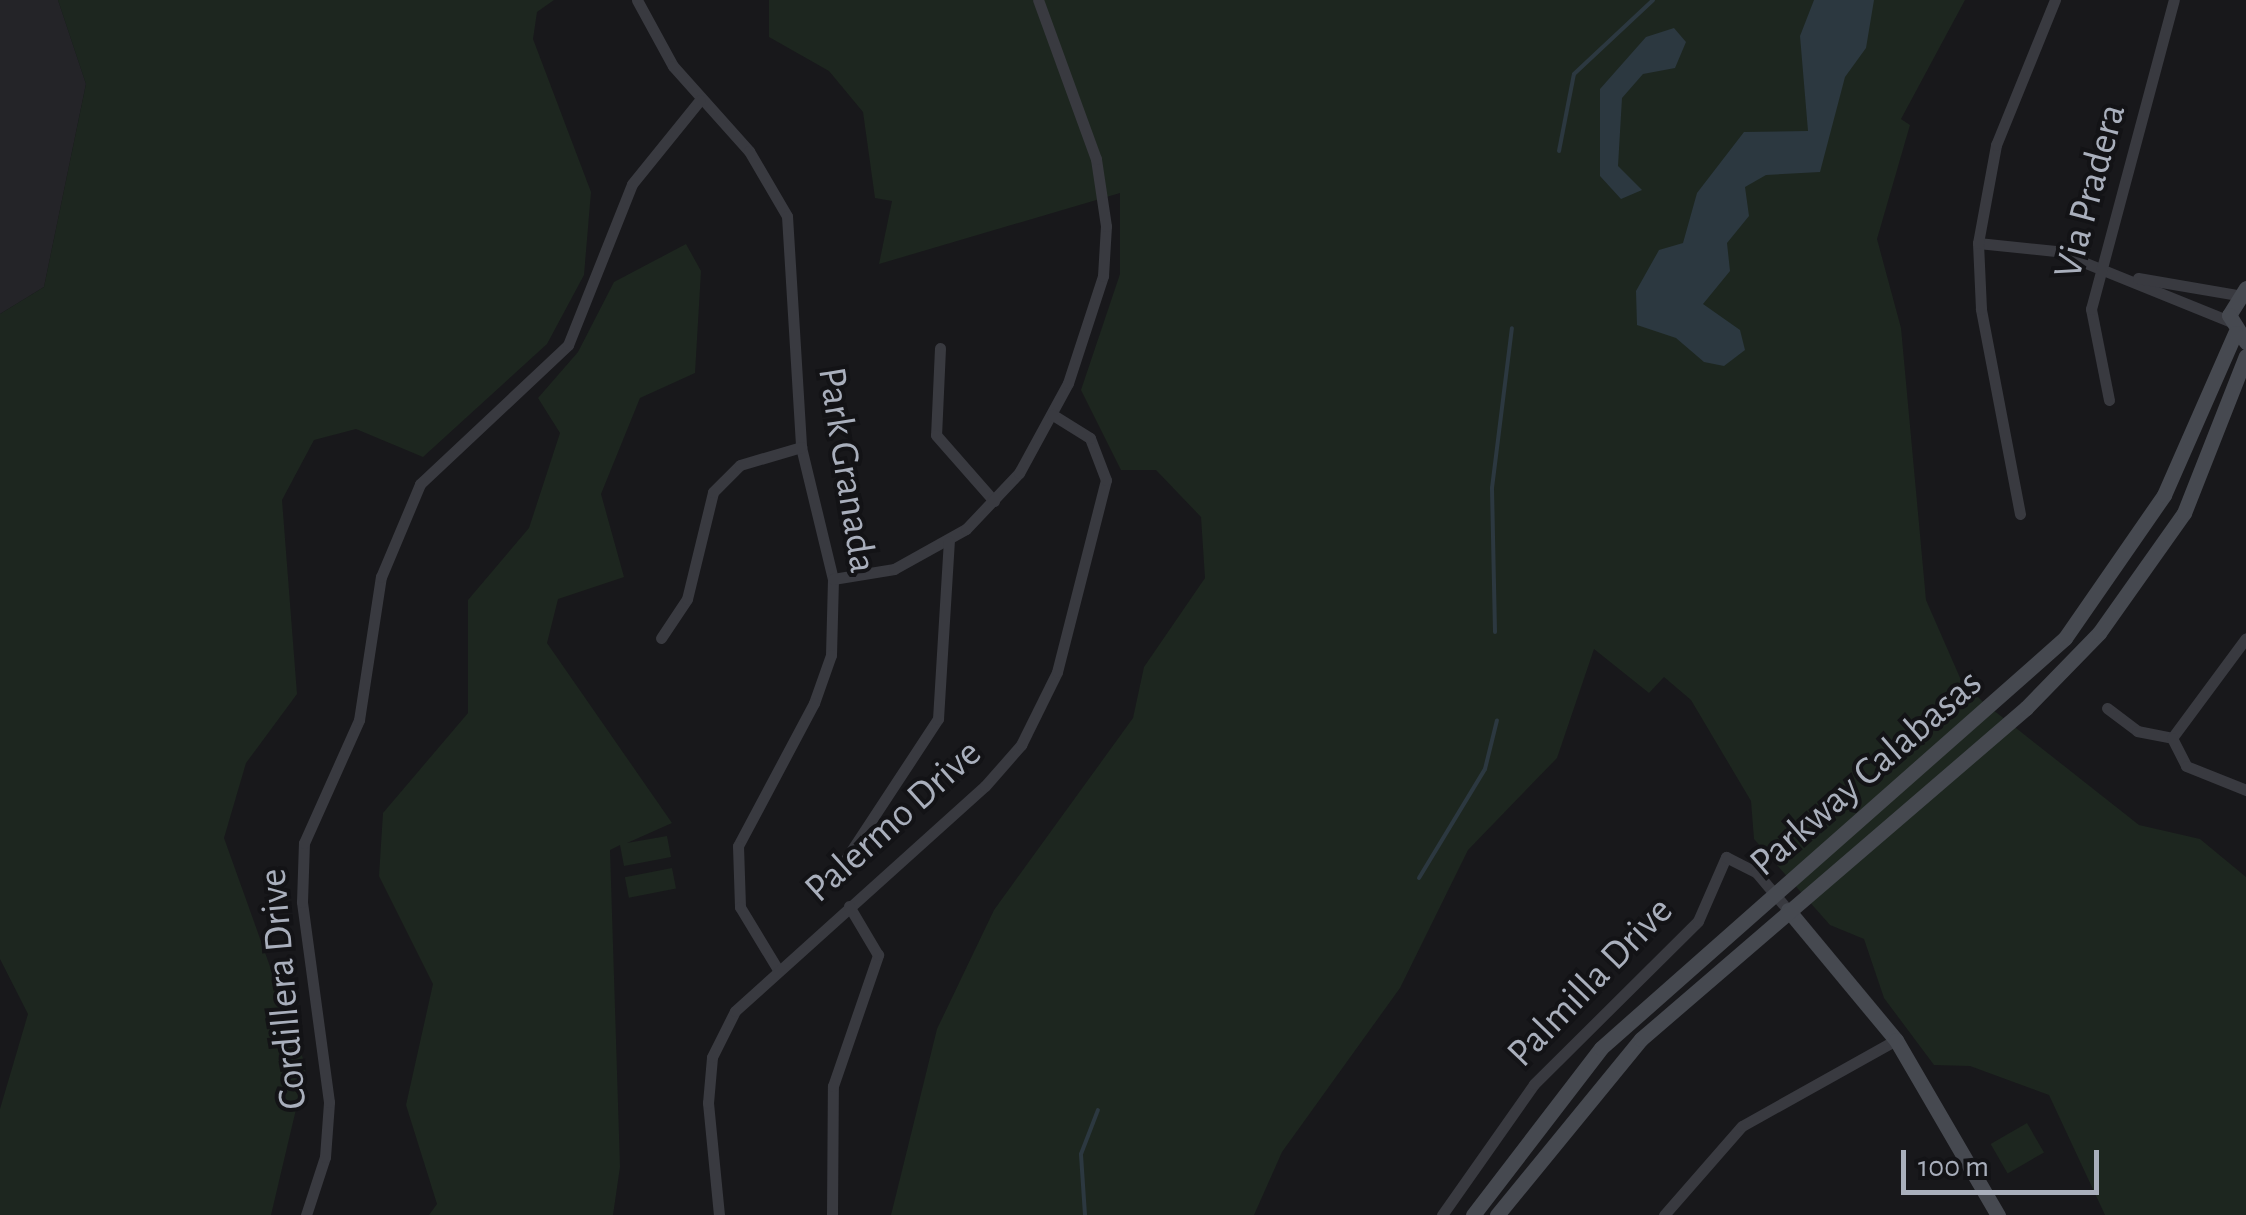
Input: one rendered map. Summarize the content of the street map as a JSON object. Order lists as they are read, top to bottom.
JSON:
{
  "streets": {
    "street": [
      "Via Pradera",
      "Park Granada",
      "Parkway Calabasas",
      "Palermo Drive",
      "Palmilla Drive",
      "Cordillera Drive"
    ]
  },
  "crossings": [
    ["Park Granada", "Palermo Drive"],
    ["Park Granada", "Cordillera Drive"],
    ["Parkway Calabasas", "Palmilla Drive"]
  ],
  "scale_bar": "100 m"
}
